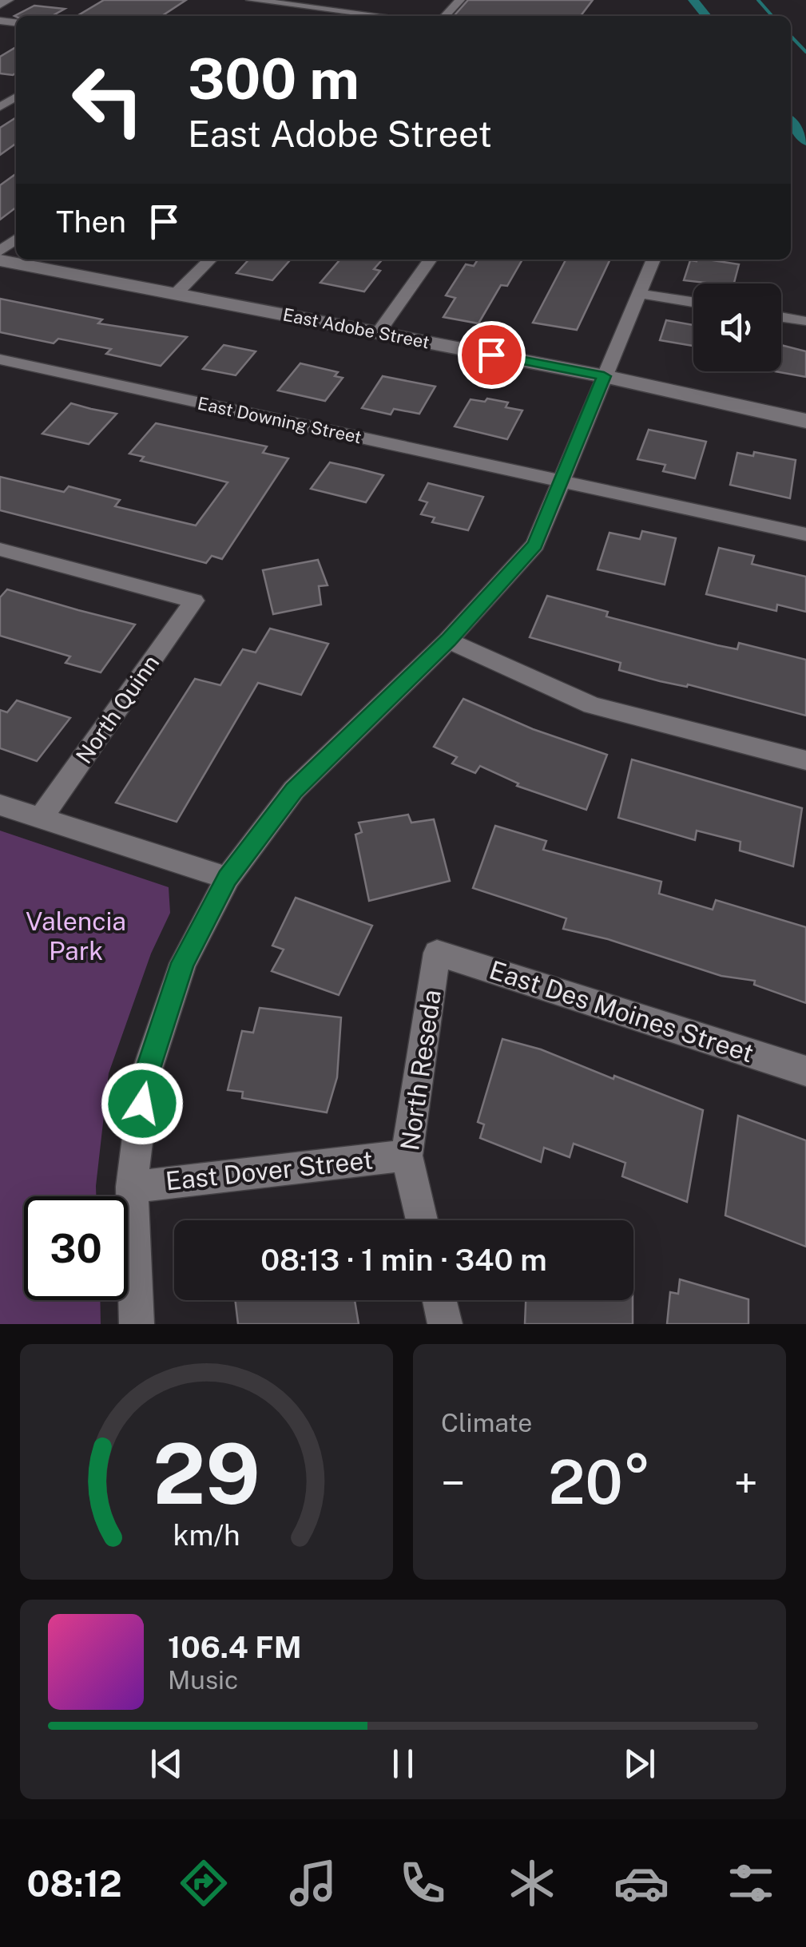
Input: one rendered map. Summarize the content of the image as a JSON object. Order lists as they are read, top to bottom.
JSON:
{
  "streets": {
    "street": [
      "East Adobe Street",
      "East Downing Street",
      "North Quinn",
      "East Des Moines Street",
      "North Reseda",
      "East Dover Street"
    ]
  },
  "crossings": [
    ["East Des Moines Street", "North Reseda"],
    ["North Reseda", "East Dover Street"]
  ],
  "parks": ["Valencia Park"],
  "page": {
    "turn": ["300 m", "East Adobe Street"],
    "then": "Then",
    "limit": "30",
    "trip": "08:13 · 1 min · 340 m",
    "tile": "Climate",
    "heat": ["−", "20°", "+"],
    "song": ["106.4 FM", "Music"],
    "tabs": "08:12",
    "gauge": ["29", "km/h"]
  }
}
